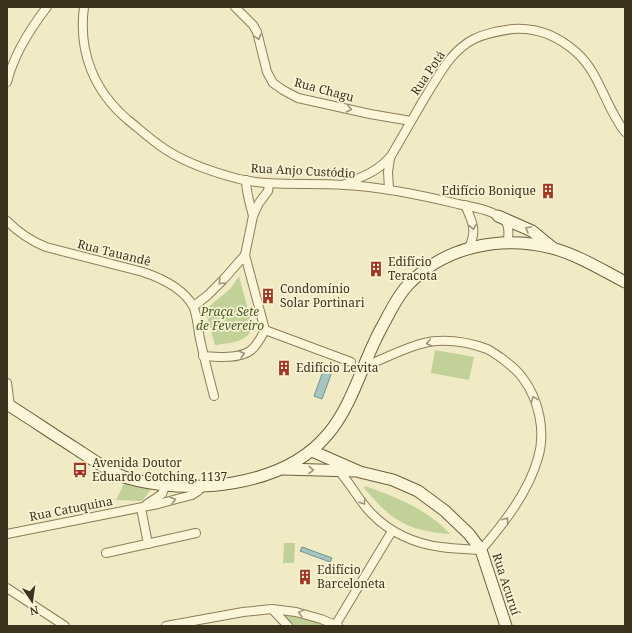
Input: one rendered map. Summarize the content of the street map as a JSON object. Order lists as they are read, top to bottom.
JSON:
{
  "streets": {
    "main road": ["Rua Acuruí"],
    "street": [
      "Rua Potá",
      "Rua Chagu",
      "Rua Anjo Custódio",
      "Rua Tauandê",
      "Rua Catuquina"
    ]
  },
  "crossings": [
    ["Rua Potá", "Rua Chagu"],
    ["Rua Potá", "Rua Anjo Custódio"]
  ],
  "one_way": ["Rua Chagu"],
  "parks": ["Praça Sete de Fevereiro"],
  "places": {
    "building": [
      "Edifício Bonique",
      "Edifício Teracota",
      "Condomínio Solar Portinari",
      "Edifício Levita",
      "Edifício Barceloneta"
    ],
    "bus stop": ["Avenida Doutor Eduardo Cotching, 1137"]
  },
  "north": "bottom"
}
